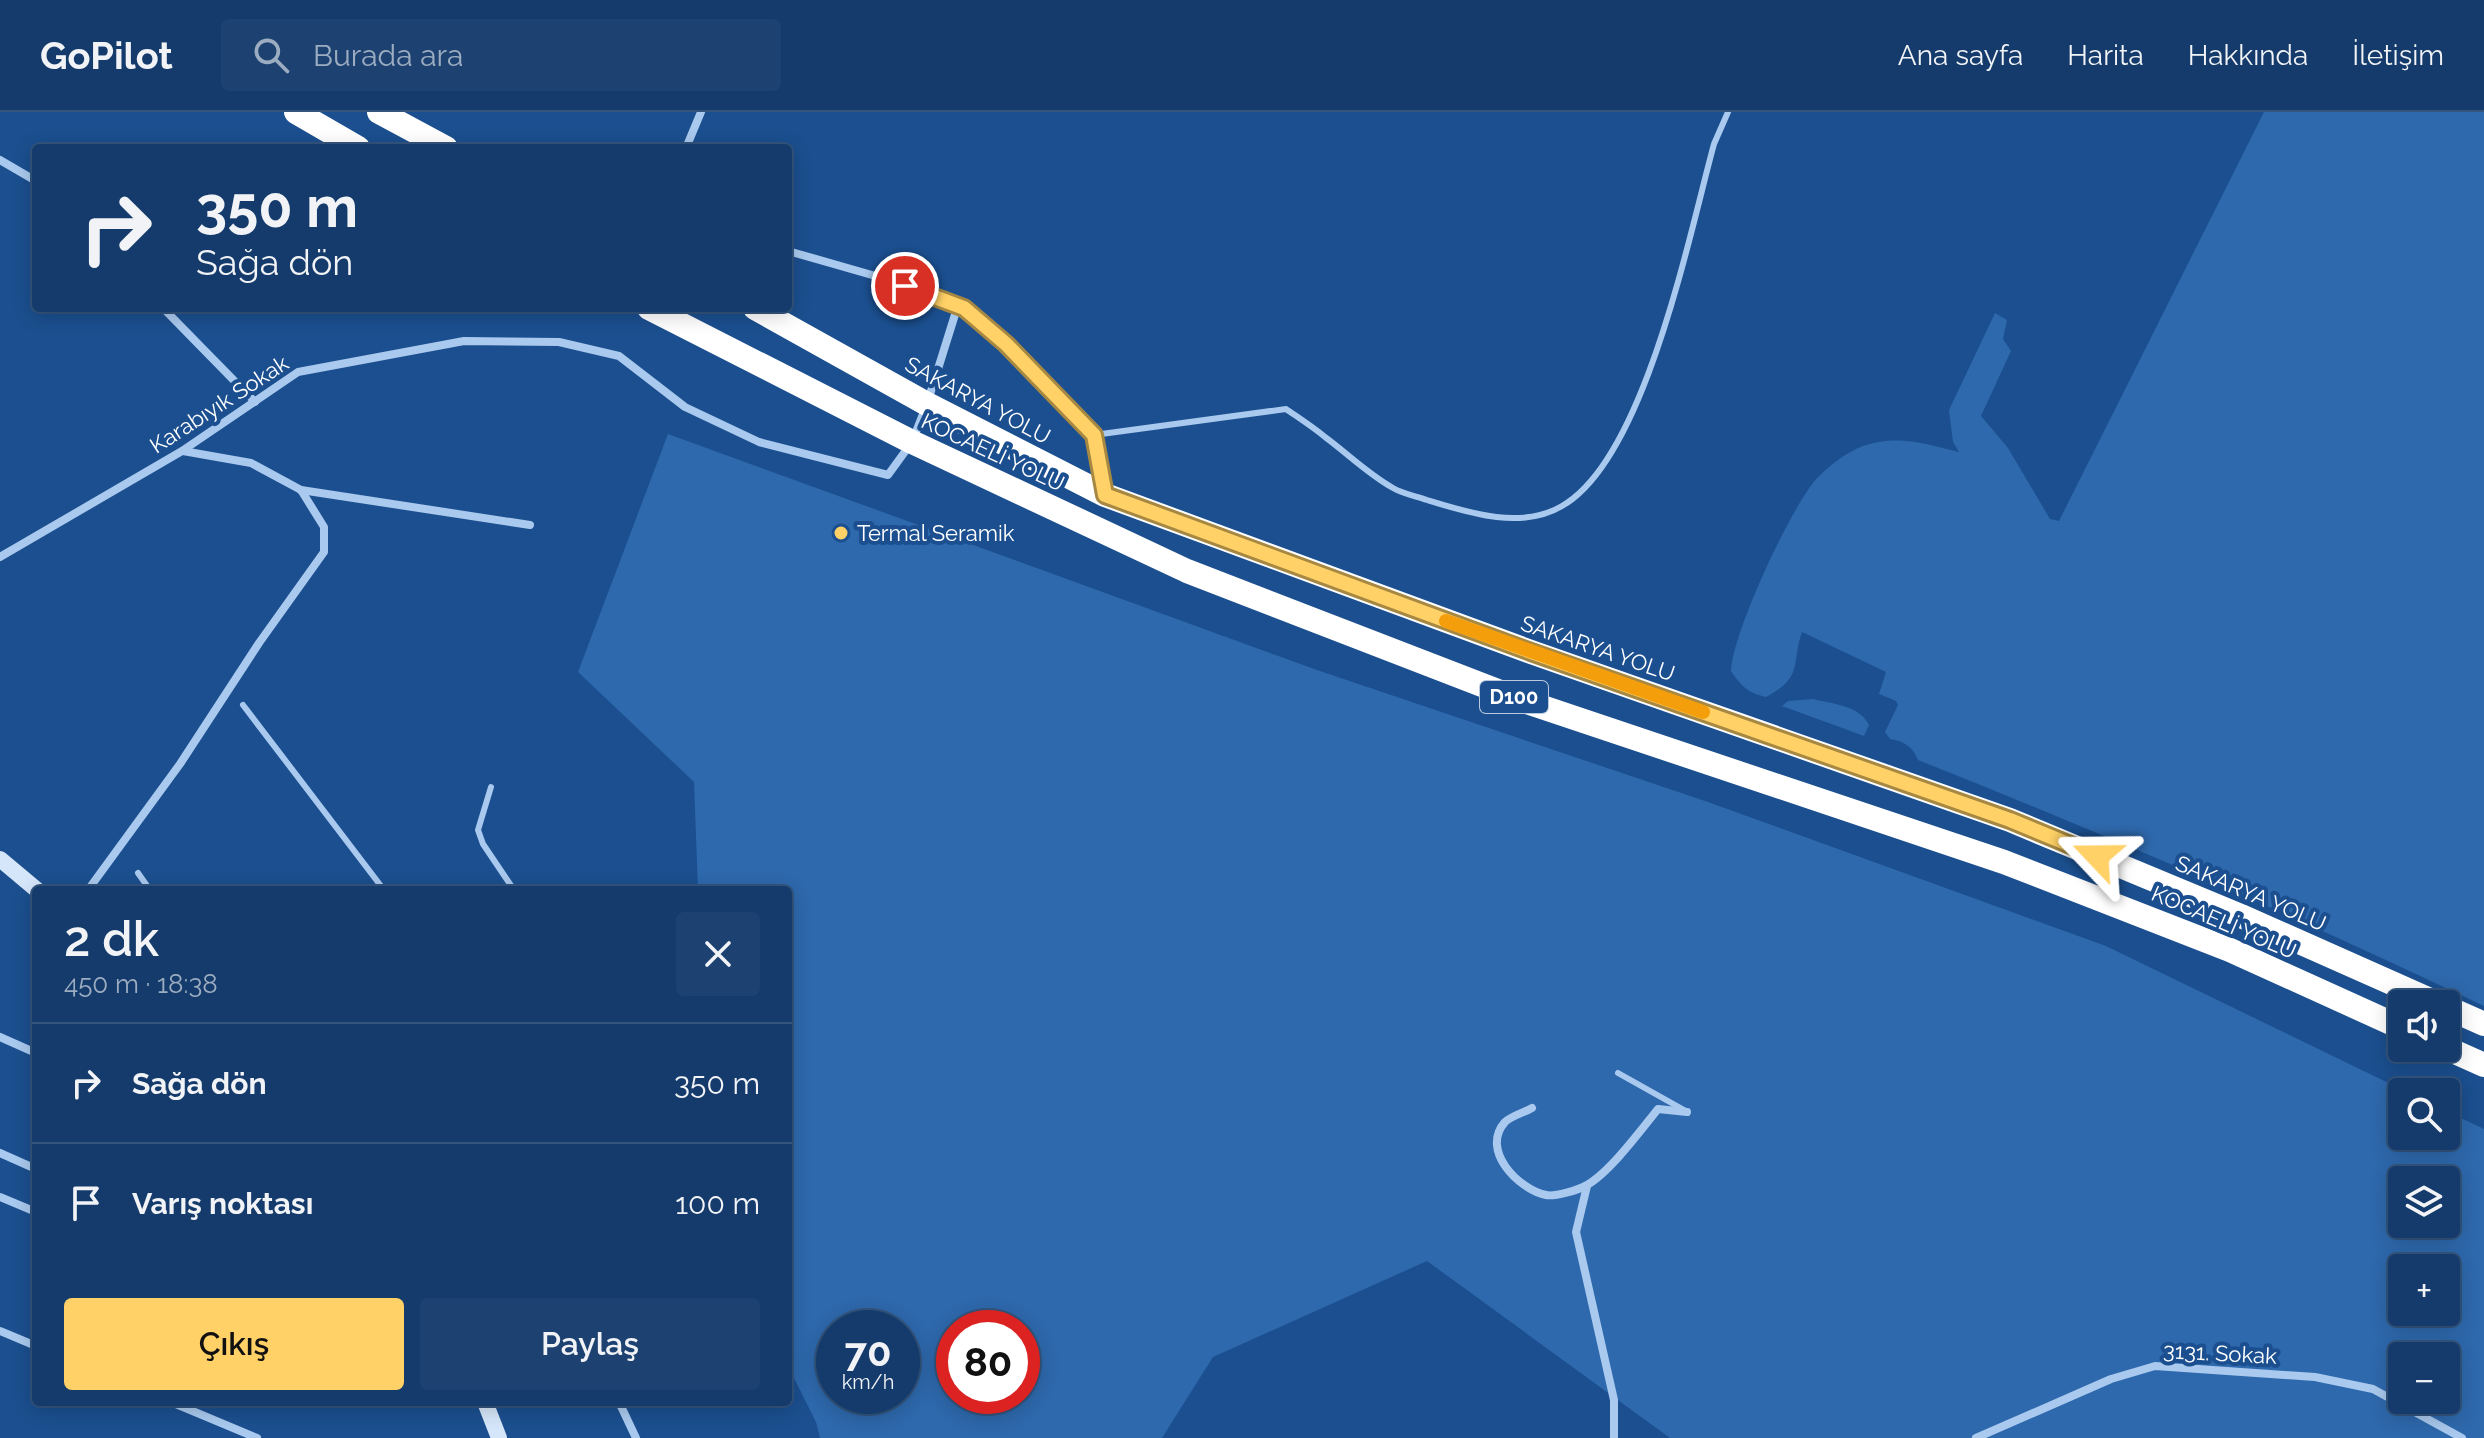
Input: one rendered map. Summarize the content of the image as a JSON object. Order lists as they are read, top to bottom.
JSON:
{
  "streets": {
    "highway": ["SAKARYA YOLU", "KOCAELİ YOLU", "D100"],
    "street": ["Karabıyık Sokak", "3131. Sokak"]
  },
  "crossings": [
    ["Karabıyık Sokak", "KOCAELİ YOLU"]
  ],
  "places": ["Termal Seramik"],
  "page": {
    "header": "GoPilot",
    "search": "Burada ara",
    "nav": [
      "Ana sayfa",
      "Harita",
      "Hakkında",
      "İletişim"
    ],
    "turn": ["350 m", "Sağa dön"],
    "heading": ["2 dk", "450 m · 18:38"],
    "map_buttons": ["+", "−"],
    "list": [
      {
        "name": "Sağa dön",
        "value": "350 m"
      },
      {
        "name": "Varış noktası",
        "value": "100 m"
      }
    ],
    "buttons": ["Çıkış", "Paylaş"],
    "speed": "70 km/h",
    "limit": "80"
  }
}
